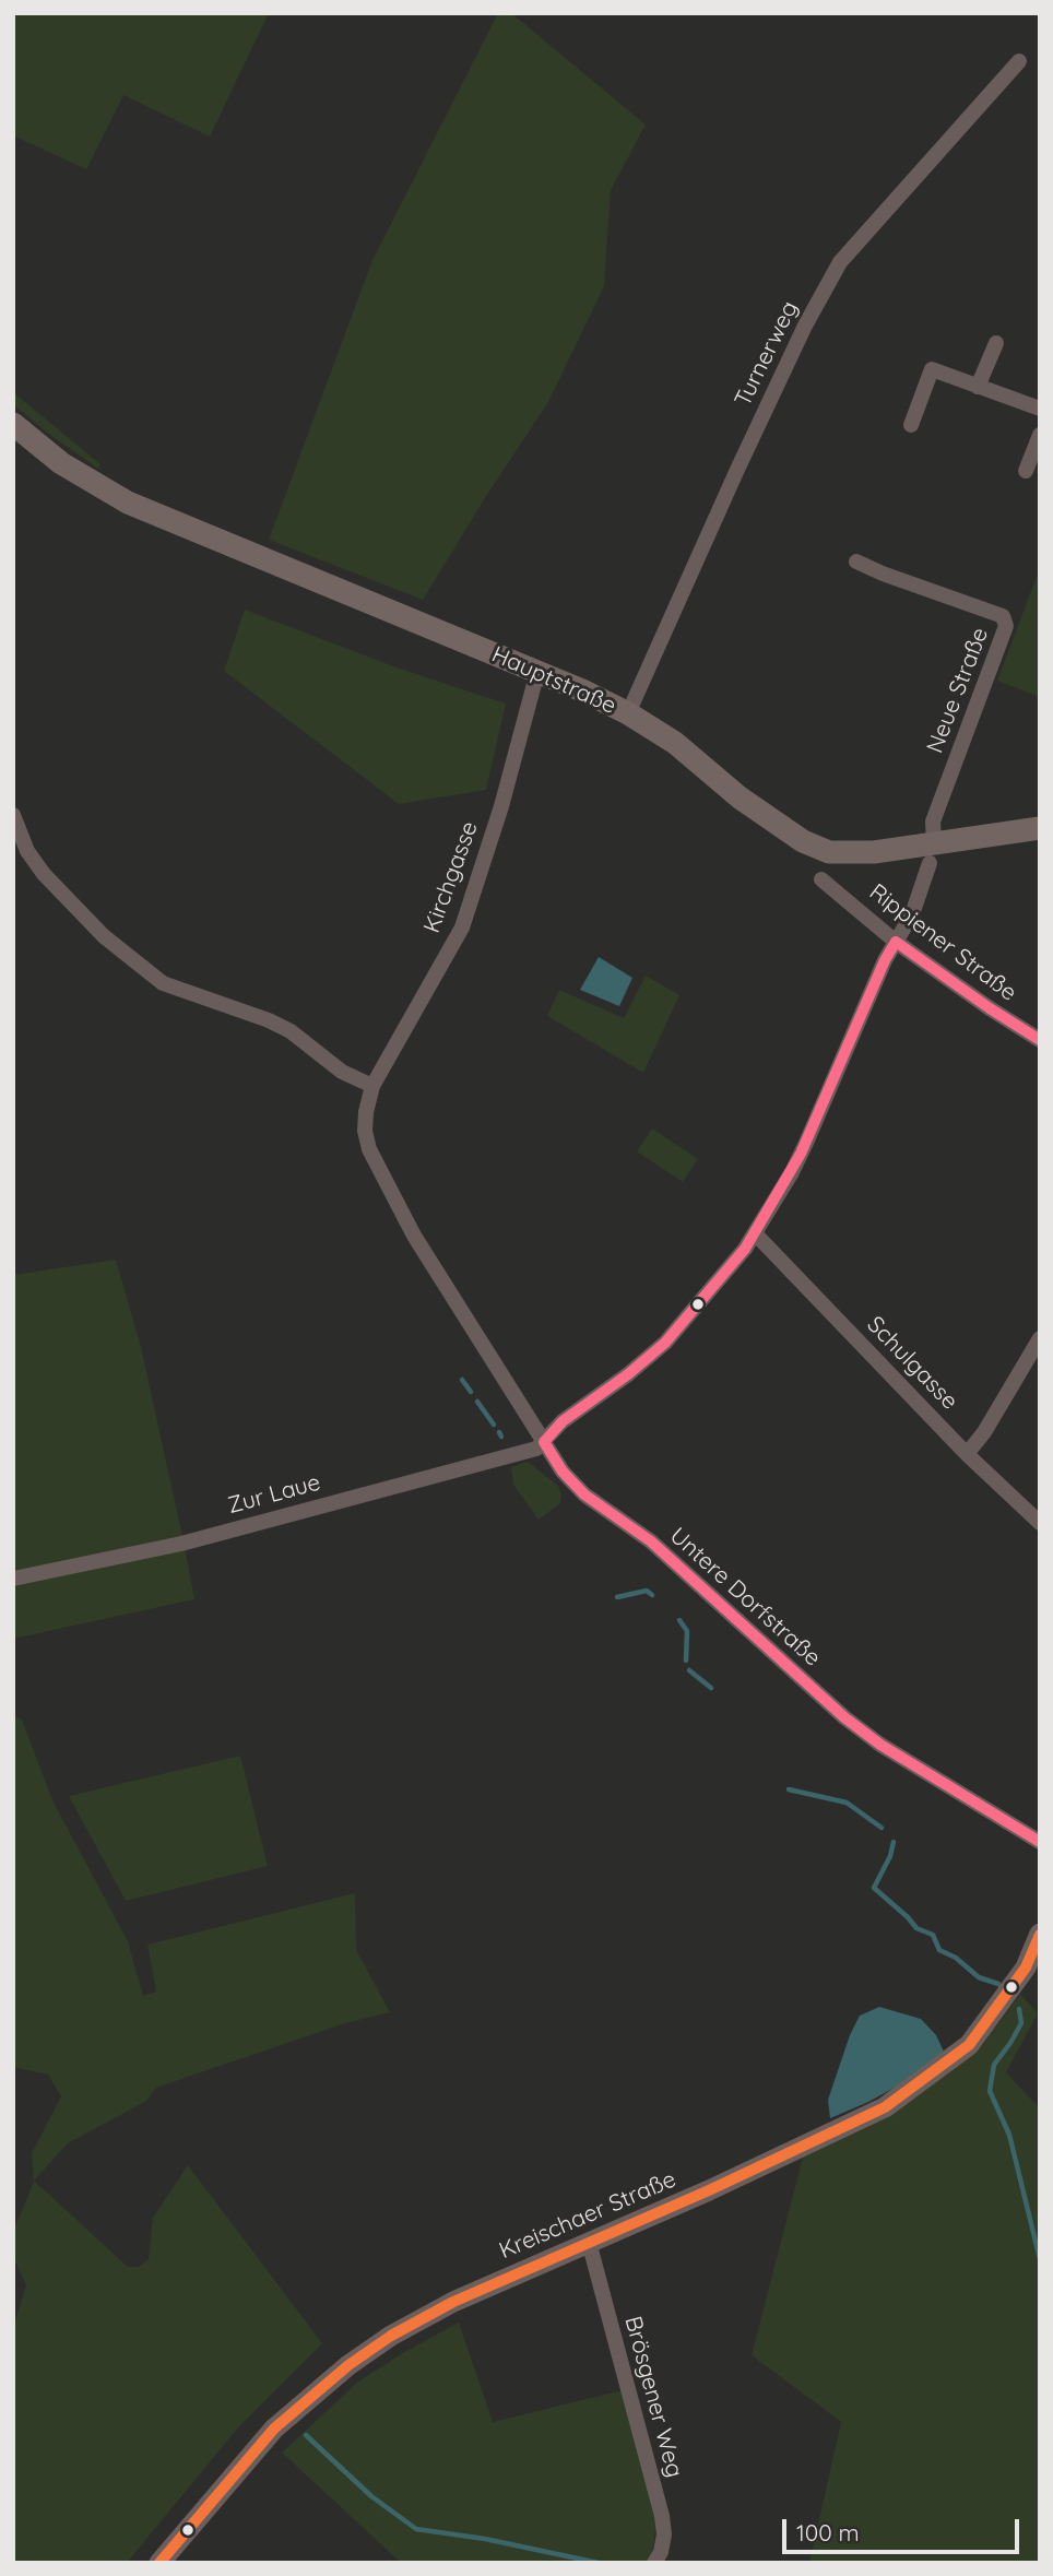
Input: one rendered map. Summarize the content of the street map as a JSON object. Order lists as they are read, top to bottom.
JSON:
{
  "streets": {
    "main road": ["Hauptstraße", "Kreischaer Straße"],
    "street": [
      "Turnerweg",
      "Neue Straße",
      "Kirchgasse",
      "Rippiener Straße",
      "Schulgasse",
      "Zur Laue",
      "Untere Dorfstraße",
      "Brösgener Weg"
    ]
  },
  "crossings": [
    ["Turnerweg", "Hauptstraße"],
    ["Hauptstraße", "Neue Straße"],
    ["Hauptstraße", "Kirchgasse"],
    ["Neue Straße", "Rippiener Straße"],
    ["Neue Straße", "Schulgasse"],
    ["Neue Straße", "Zur Laue"],
    ["Neue Straße", "Untere Dorfstraße"],
    ["Kirchgasse", "Untere Dorfstraße"],
    ["Zur Laue", "Untere Dorfstraße"],
    ["Kreischaer Straße", "Brösgener Weg"]
  ],
  "scale_bar": "100 m"
}
